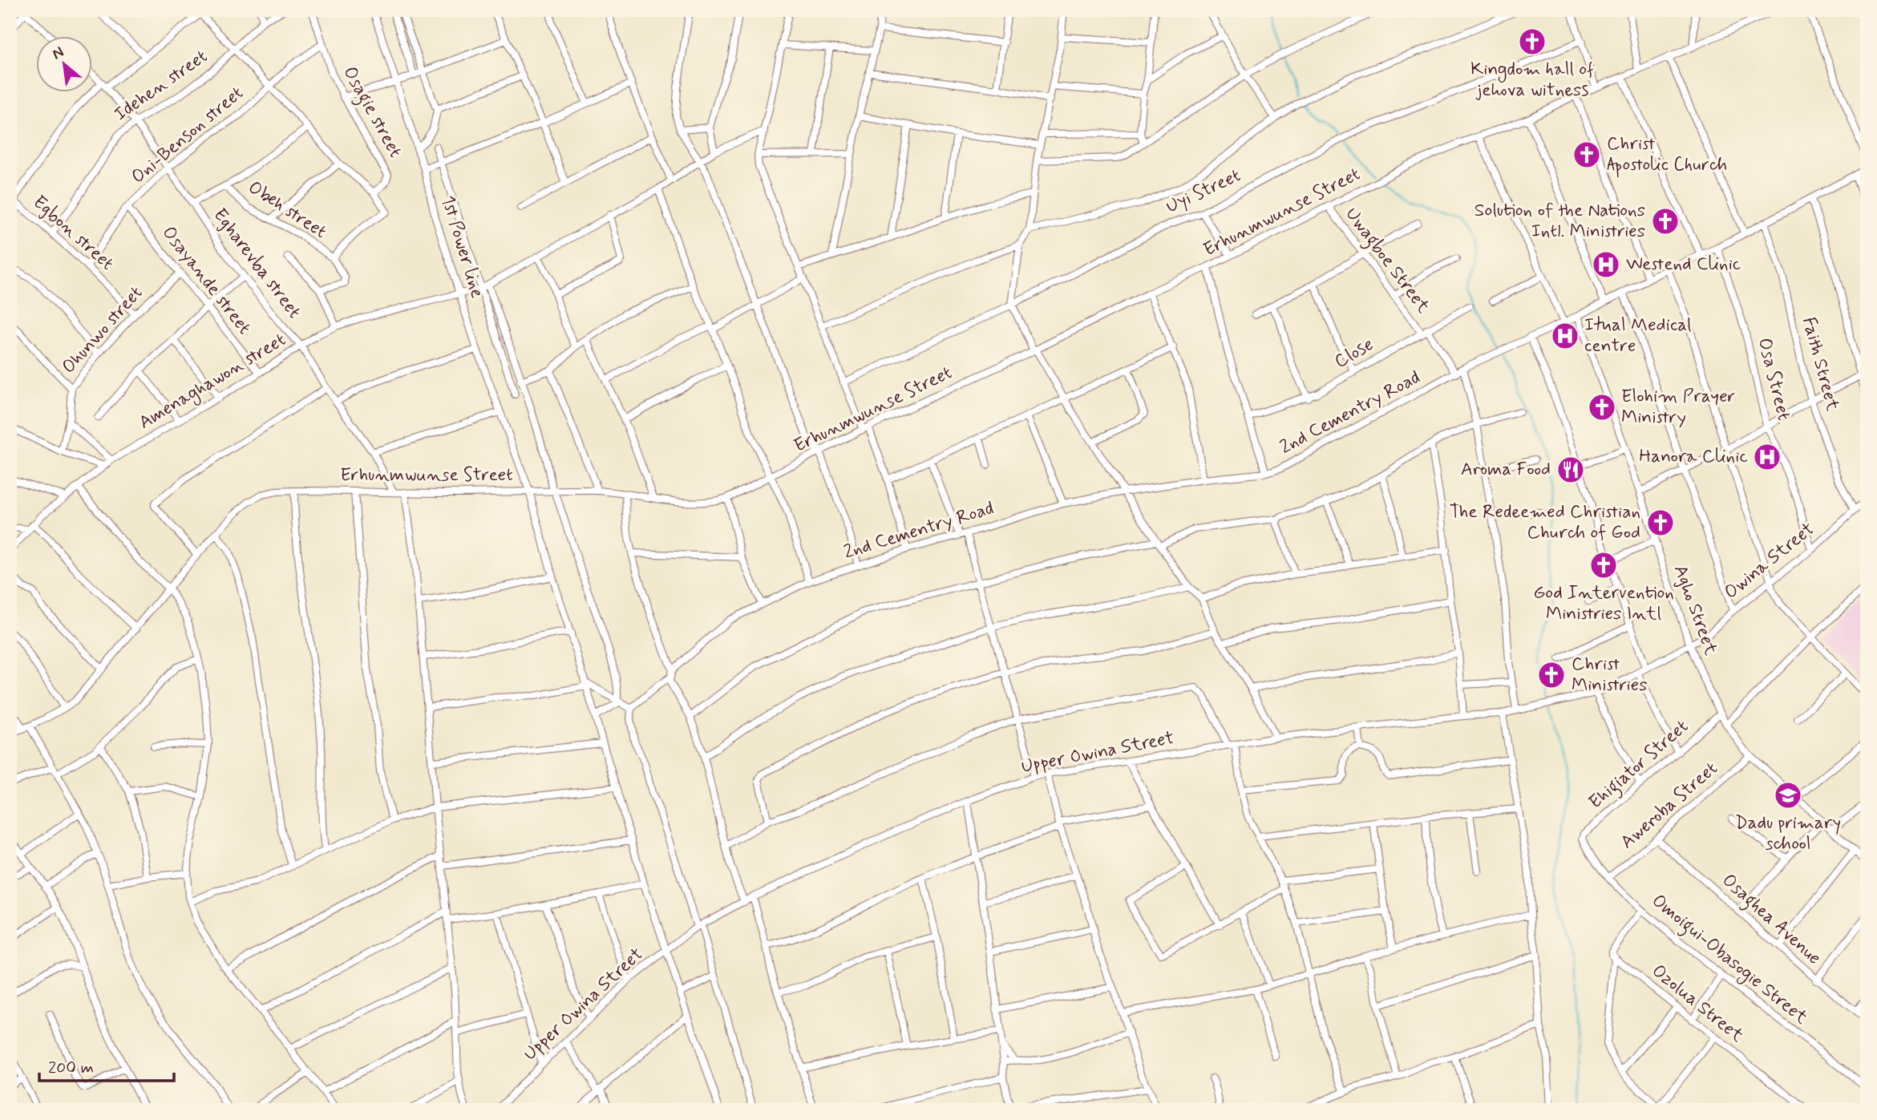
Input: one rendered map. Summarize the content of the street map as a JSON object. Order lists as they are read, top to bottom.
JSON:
{
  "streets": {
    "street": [
      "Idehen street",
      "Osagie street",
      "Oni-Benson street",
      "Uyi Street",
      "Obeh street",
      "Erhunmwunse Street",
      "Egbon street",
      "1st Power line",
      "Uwagboe Street",
      "Egharevba street",
      "Osayande street",
      "Ohunwo street",
      "Close",
      "Faith Street",
      "Osa Street",
      "Amenaghawon street",
      "2nd Cementry Road",
      "Owina Street",
      "Agho Street",
      "Upper Owina Street",
      "Ehigiator Street",
      "Aweroba Street",
      "Osaghea Avenue",
      "Omoigui-Obasogie Street",
      "Ozolua Street"
    ]
  },
  "crossings": [
    ["Idehen street", "Egbon street"],
    ["Idehen street", "Egharevba street"],
    ["Osagie street", "Oni-Benson street"],
    ["Osagie street", "Obeh street"],
    ["Oni-Benson street", "Egbon street"],
    ["Oni-Benson street", "Egharevba street"],
    ["Oni-Benson street", "Osayande street"],
    ["Erhunmwunse Street", "1st Power line"],
    ["Erhunmwunse Street", "Uwagboe Street"],
    ["Erhunmwunse Street", "Egharevba street"],
    ["Egbon street", "Ohunwo street"],
    ["1st Power line", "Amenaghawon street"],
    ["1st Power line", "Upper Owina Street"],
    ["Uwagboe Street", "Close"],
    ["Uwagboe Street", "2nd Cementry Road"],
    ["Egharevba street", "Amenaghawon street"],
    ["Osayande street", "Ohunwo street"],
    ["Osayande street", "Amenaghawon street"],
    ["Faith Street", "2nd Cementry Road"],
    ["Faith Street", "Owina Street"],
    ["Osa Street", "2nd Cementry Road"],
    ["Osa Street", "Owina Street"],
    ["2nd Cementry Road", "Agho Street"],
    ["Owina Street", "Agho Street"],
    ["Owina Street", "Upper Owina Street"],
    ["Agho Street", "Upper Owina Street"],
    ["Agho Street", "Ehigiator Street"],
    ["Agho Street", "Aweroba Street"],
    ["Ehigiator Street", "Omoigui-Obasogie Street"],
    ["Aweroba Street", "Osaghea Avenue"],
    ["Aweroba Street", "Omoigui-Obasogie Street"]
  ],
  "places": {
    "church": [
      "Kingdom hall of jehova witness",
      "Christ Apostolic Church",
      "Solution of the Nations Intl. Ministries",
      "Elohim Prayer Ministry",
      "The Redeemed Christian Church of God",
      "God Intervention Ministries Intl",
      "Christ Ministries"
    ],
    "hospital": ["Westend Clinic", "Itual Medical centre", "Hanora Clinic"],
    "restaurant": ["Aroma Food"],
    "school or university": ["Dadu primary school"]
  },
  "scale_bar": "200 m",
  "north": "top left"
}
